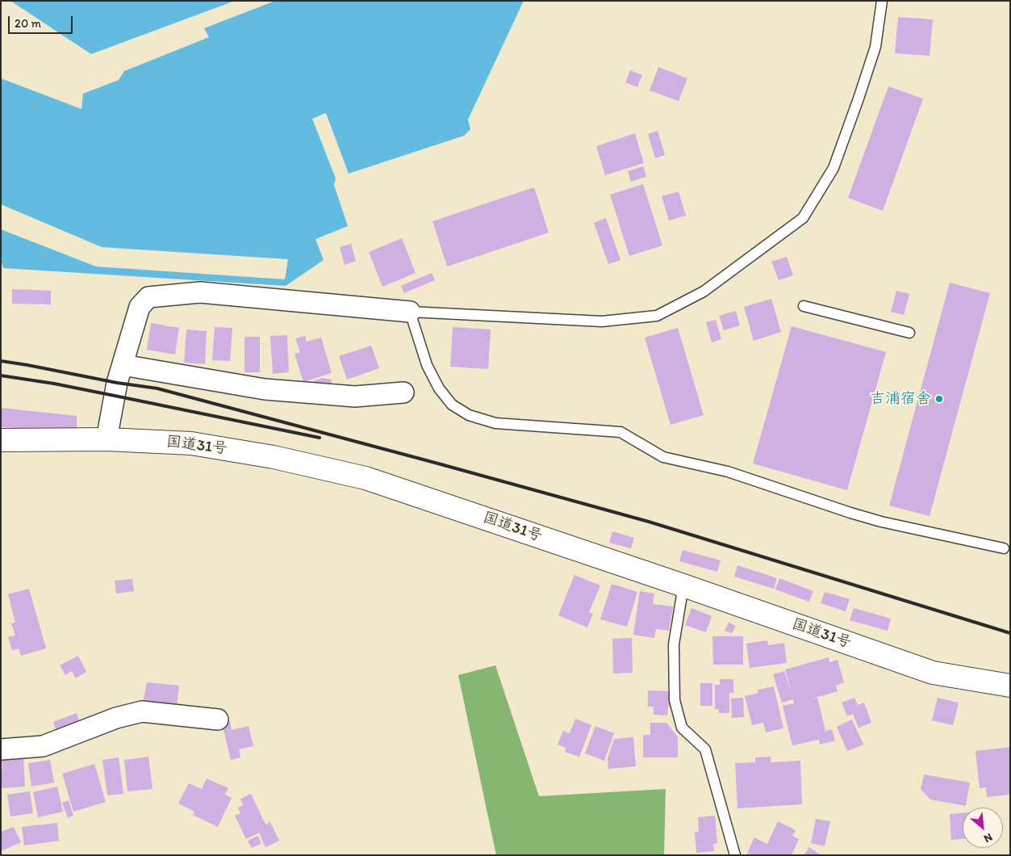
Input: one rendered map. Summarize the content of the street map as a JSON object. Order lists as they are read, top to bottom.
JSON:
{
  "streets": {
    "highway": ["国道31号"]
  },
  "places": ["吉浦宿舎"],
  "scale_bar": "20 m",
  "north": "bottom right"
}
